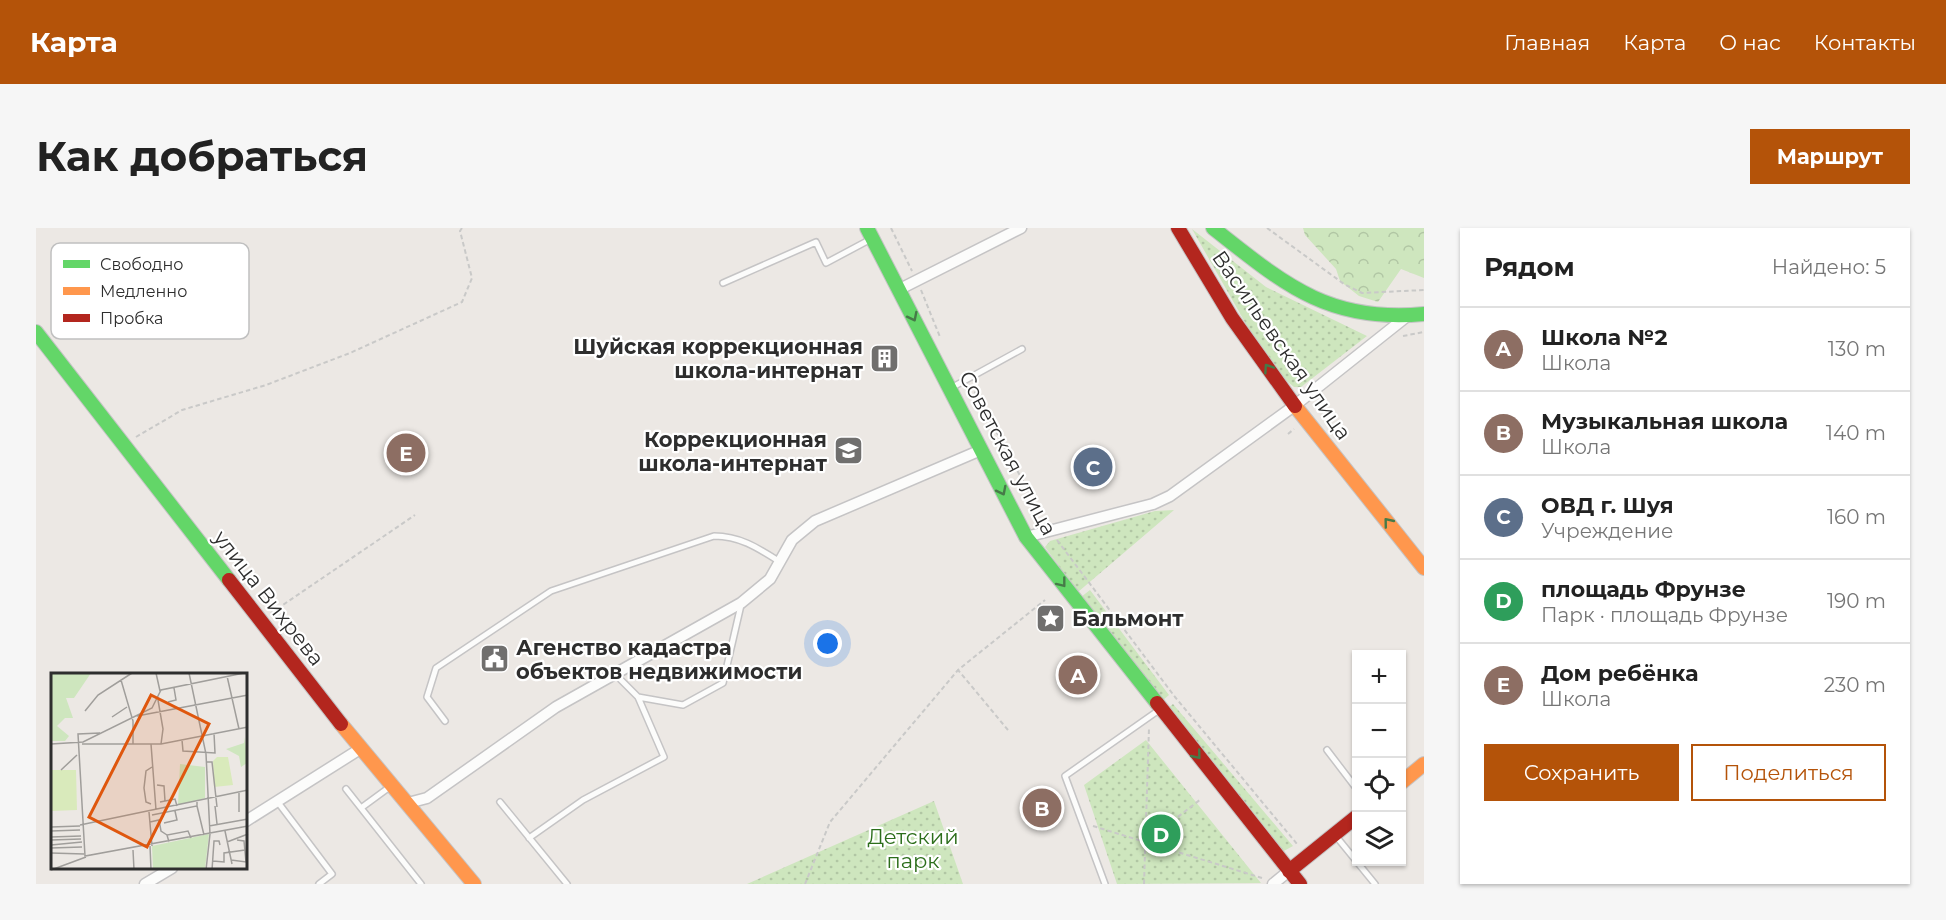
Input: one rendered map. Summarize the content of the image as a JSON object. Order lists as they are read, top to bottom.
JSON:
{
  "streets": {
    "street": ["Васильевская улица", "Советская улица", "улица Вихрева"]
  },
  "one_way": ["Васильевская улица", "Советская улица"],
  "parks": ["Детский парк"],
  "places": {
    "building": ["Шуйская коррекционная школа-интернат"],
    "school or university": ["Коррекционная школа-интернат"],
    "place": ["Бальмонт"],
    "public building": ["Агенство кадастра объектов недвижимости"]
  },
  "legend": ["Свободно", "Медленно", "Пробка"],
  "page": {
    "header": "Карта",
    "nav": [
      "Главная",
      "Карта",
      "О нас",
      "Контакты"
    ],
    "buttons": [
      "Маршрут",
      ["Сохранить", "Поделиться"]
    ],
    "title": "Как добраться",
    "heading": ["Рядом", "Найдено: 5"],
    "list": [
      {
        "mark": "A",
        "name": "Школа №2",
        "note": "Школа",
        "value": "130 m"
      },
      {
        "mark": "B",
        "name": "Музыкальная школа",
        "note": "Школа",
        "value": "140 m"
      },
      {
        "mark": "C",
        "name": "ОВД г. Шуя",
        "note": "Учреждение",
        "value": "160 m"
      },
      {
        "mark": "D",
        "name": "площадь Фрунзе",
        "note": "Парк · площадь Фрунзе",
        "value": "190 m"
      },
      {
        "mark": "E",
        "name": "Дом ребёнка",
        "note": "Школа",
        "value": "230 m"
      }
    ],
    "pins": [
      "E",
      "C",
      "A",
      "B",
      "D"
    ],
    "map_buttons": ["+", "−"]
  }
}
